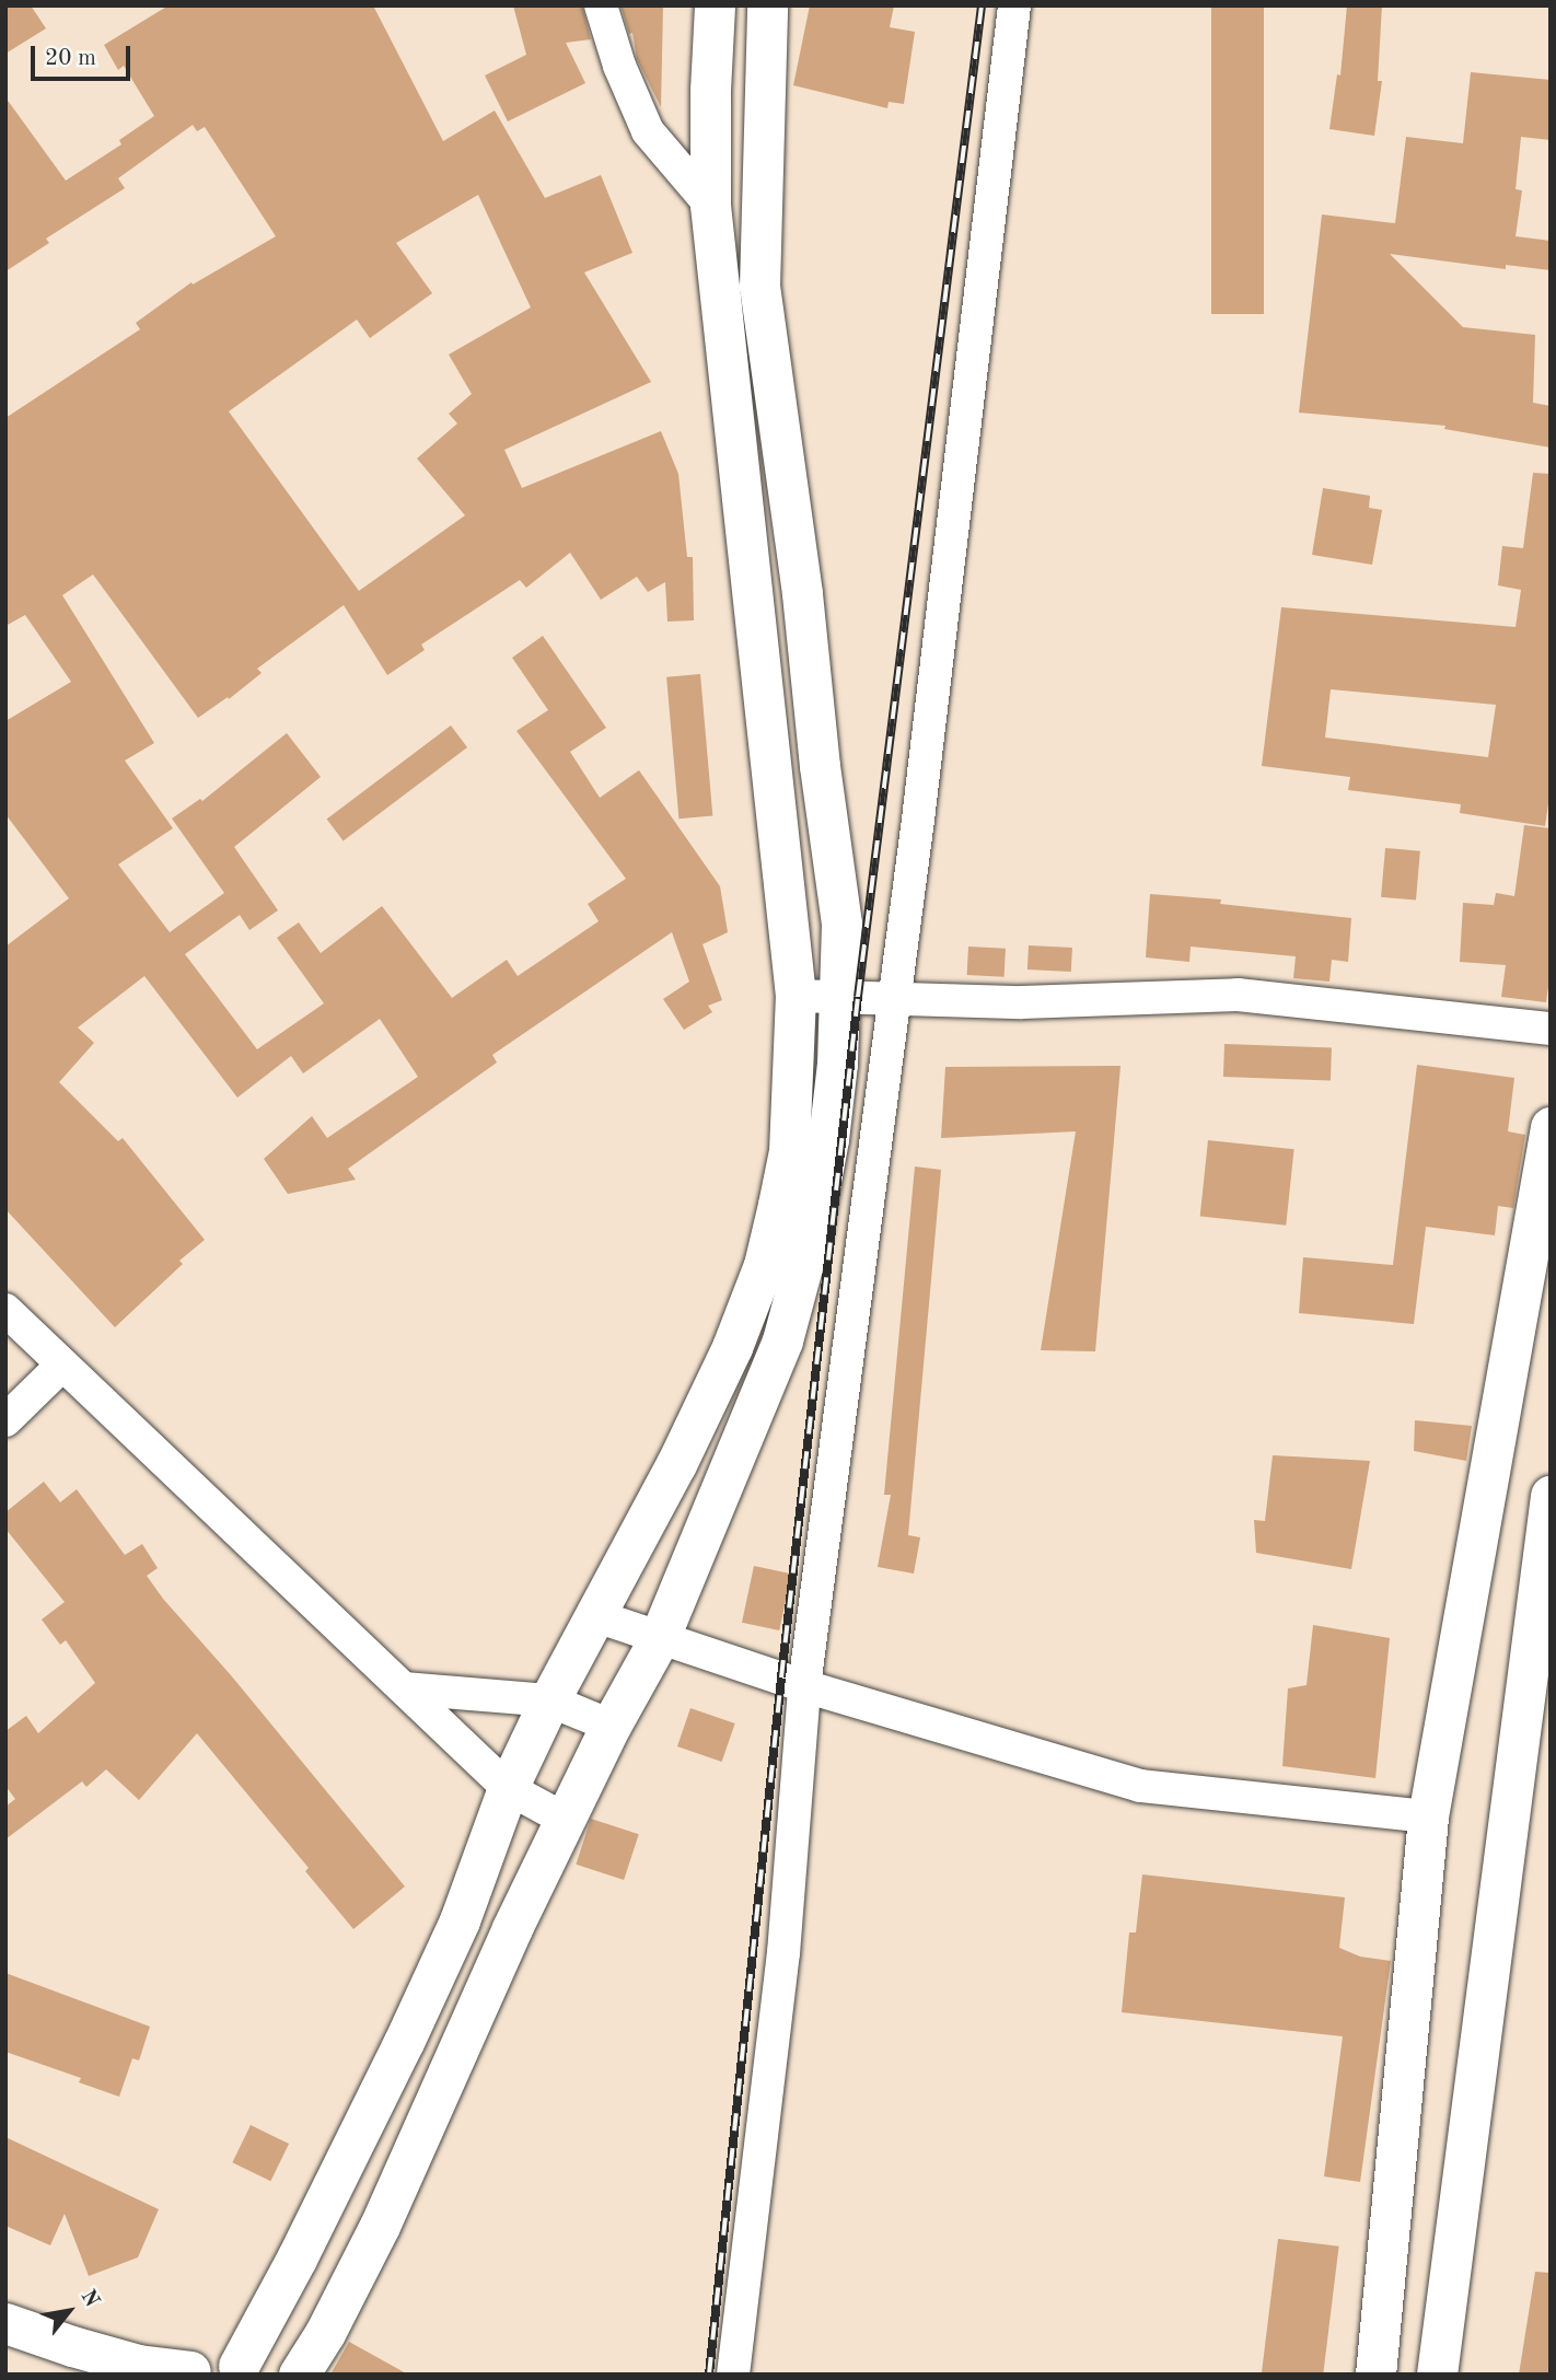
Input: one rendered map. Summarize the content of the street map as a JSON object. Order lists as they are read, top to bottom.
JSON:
{
  "scale_bar": "20 m",
  "north": "top right"
}
